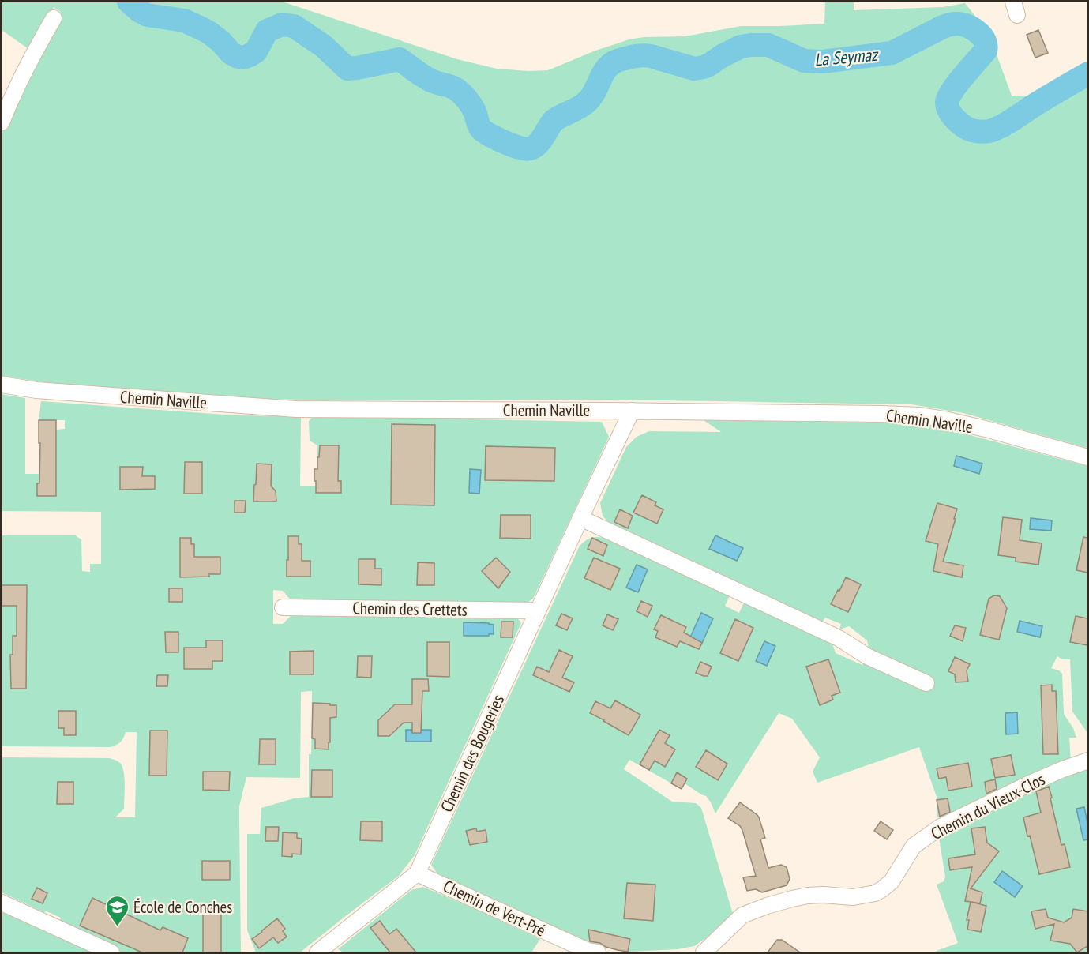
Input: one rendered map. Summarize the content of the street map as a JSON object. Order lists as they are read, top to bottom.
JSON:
{
  "streets": {
    "street": [
      "Chemin Naville",
      "Chemin des Crettets",
      "Chemin des Bougeries",
      "Chemin du Vieux-Clos",
      "Chemin de Vert-Pré"
    ]
  },
  "crossings": [
    ["Chemin Naville", "Chemin des Bougeries"],
    ["Chemin des Crettets", "Chemin des Bougeries"],
    ["Chemin des Bougeries", "Chemin de Vert-Pré"]
  ],
  "water": ["La Seymaz"],
  "places": {
    "school or university": ["École de Conches"]
  }
}
